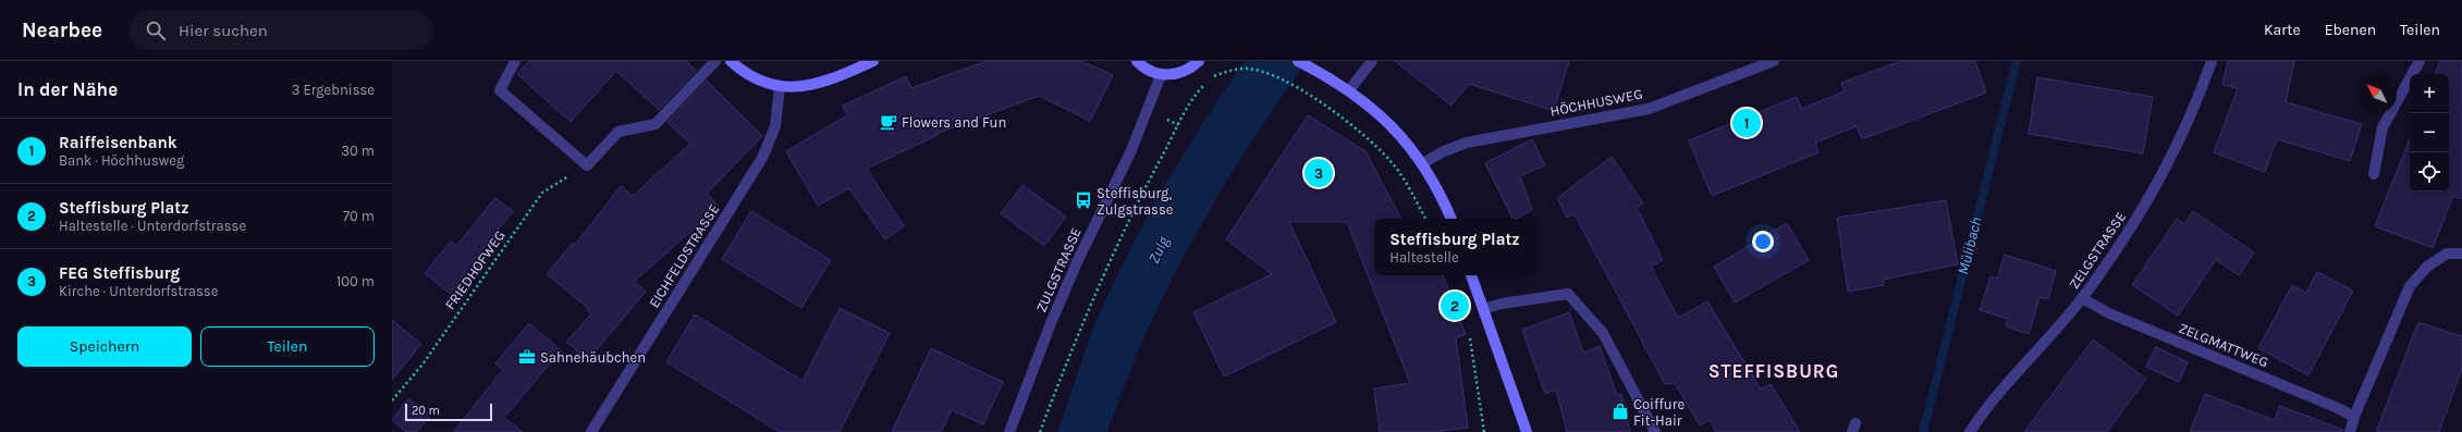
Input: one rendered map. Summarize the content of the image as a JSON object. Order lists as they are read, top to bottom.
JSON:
{
  "streets": {
    "street": [
      "HÖCHHUSWEG",
      "ZELGSTRASSE",
      "EICHFELDSTRASSE",
      "ZULGSTRASSE",
      "ZELGMATTWEG"
    ],
    "path": ["FRIEDHOFWEG"]
  },
  "crossings": [
    ["ZELGSTRASSE", "ZELGMATTWEG"]
  ],
  "districts": ["STEFFISBURG"],
  "water": ["Mülibach", "Zulg"],
  "places": {
    "cafe": ["Flowers and Fun"],
    "bus stop": ["Steffisburg, Zulgstrasse"],
    "office": ["Sahnehäubchen"],
    "shop": ["Coiffure Fit-Hair"]
  },
  "scale_bar": "20 m",
  "north": "top left",
  "page": {
    "header": "Nearbee",
    "search": "Hier suchen",
    "nav": ["Karte", "Ebenen", "Teilen"],
    "heading": ["In der Nähe", "3 Ergebnisse"],
    "map_buttons": ["+", "−"],
    "pins": ["1", "3", "2"],
    "list": [
      {
        "mark": "1",
        "name": "Raiffeisenbank",
        "note": "Bank · Höchhusweg",
        "value": "30 m"
      },
      {
        "mark": "2",
        "name": "Steffisburg Platz",
        "note": "Haltestelle · Unterdorfstrasse",
        "value": "70 m"
      },
      {
        "mark": "3",
        "name": "FEG Steffisburg",
        "note": "Kirche · Unterdorfstrasse",
        "value": "100 m"
      }
    ],
    "popup": ["Steffisburg Platz", "Haltestelle"],
    "buttons": ["Speichern", "Teilen"],
    "scale": "20 m"
  }
}
